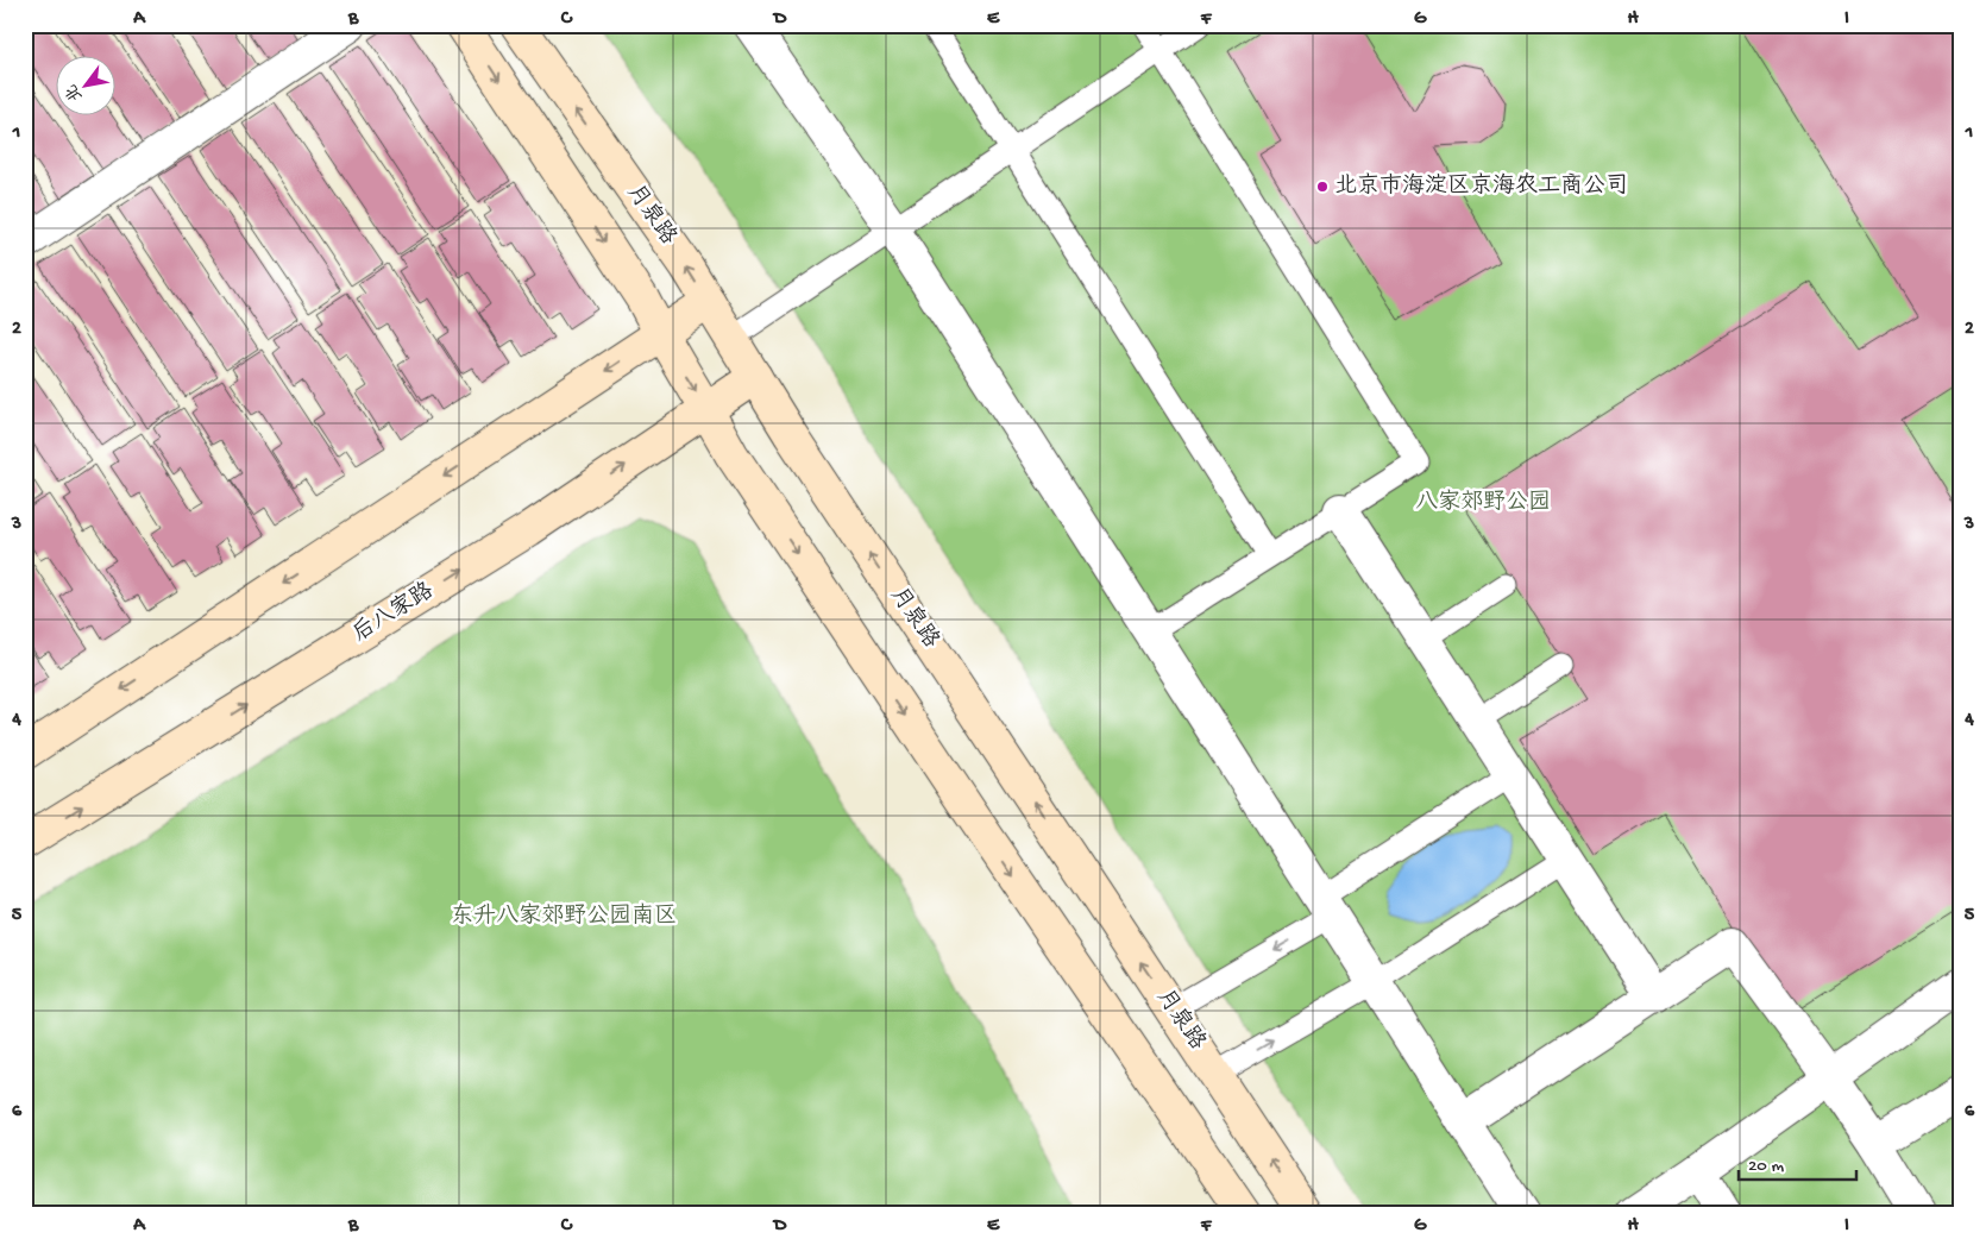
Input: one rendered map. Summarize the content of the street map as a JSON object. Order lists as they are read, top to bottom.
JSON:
{
  "streets": {
    "main road": ["月泉路", "后八家路"]
  },
  "crossings": [
    ["月泉路", "后八家路"]
  ],
  "parks": ["八家郊野公园", "东升八家郊野公园南区"],
  "places": ["北京市海淀区京海农工商公司"],
  "scale_bar": "20 m",
  "north": "bottom left",
  "grid": {
    "columns": [
      "A",
      "B",
      "C",
      "D",
      "E",
      "F",
      "G",
      "H",
      "I"
    ],
    "rows": [
      "1",
      "2",
      "3",
      "4",
      "5",
      "6"
    ]
  }
}
